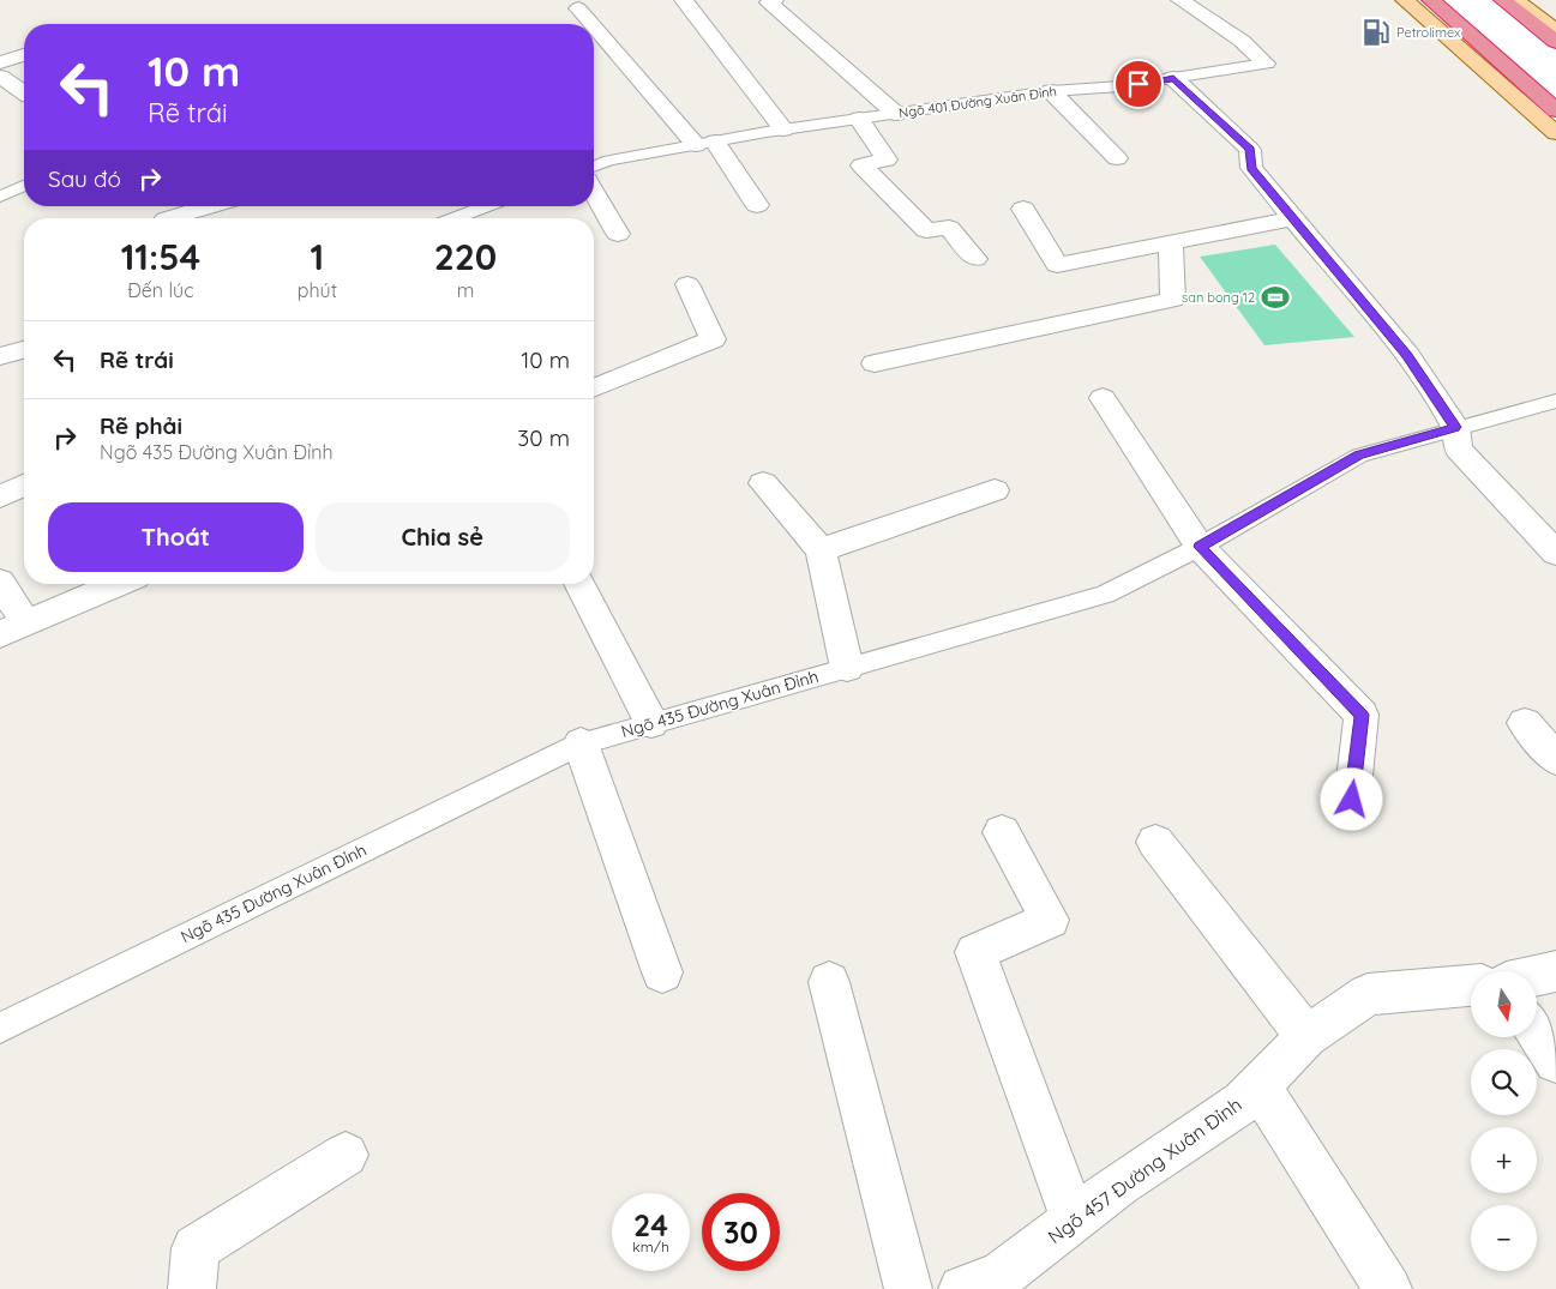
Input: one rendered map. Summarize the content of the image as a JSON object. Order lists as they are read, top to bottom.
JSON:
{
  "streets": {
    "street": ["Ngõ 401 Đường Xuân Đỉnh", "Ngõ 457 Đường Xuân Đỉnh"],
    "lane": ["Ngõ 435 Đường Xuân Đỉnh"]
  },
  "places": {
    "fuel station": ["Petrolimex"],
    "sports": ["san bong 12"]
  },
  "north": "bottom",
  "page": {
    "turn": ["10 m", "Rẽ trái"],
    "then": "Sau đó",
    "eta": [
      "11:54",
      "Đến lúc",
      "1",
      "phút",
      "220",
      "m"
    ],
    "list": [
      {
        "name": "Rẽ trái",
        "value": "10 m"
      },
      {
        "name": "Rẽ phải",
        "note": "Ngõ 435 Đường Xuân Đỉnh",
        "value": "30 m"
      }
    ],
    "buttons": ["Thoát", "Chia sẻ"],
    "map_buttons": ["+", "−"],
    "speed": "24 km/h",
    "limit": "30"
  }
}
